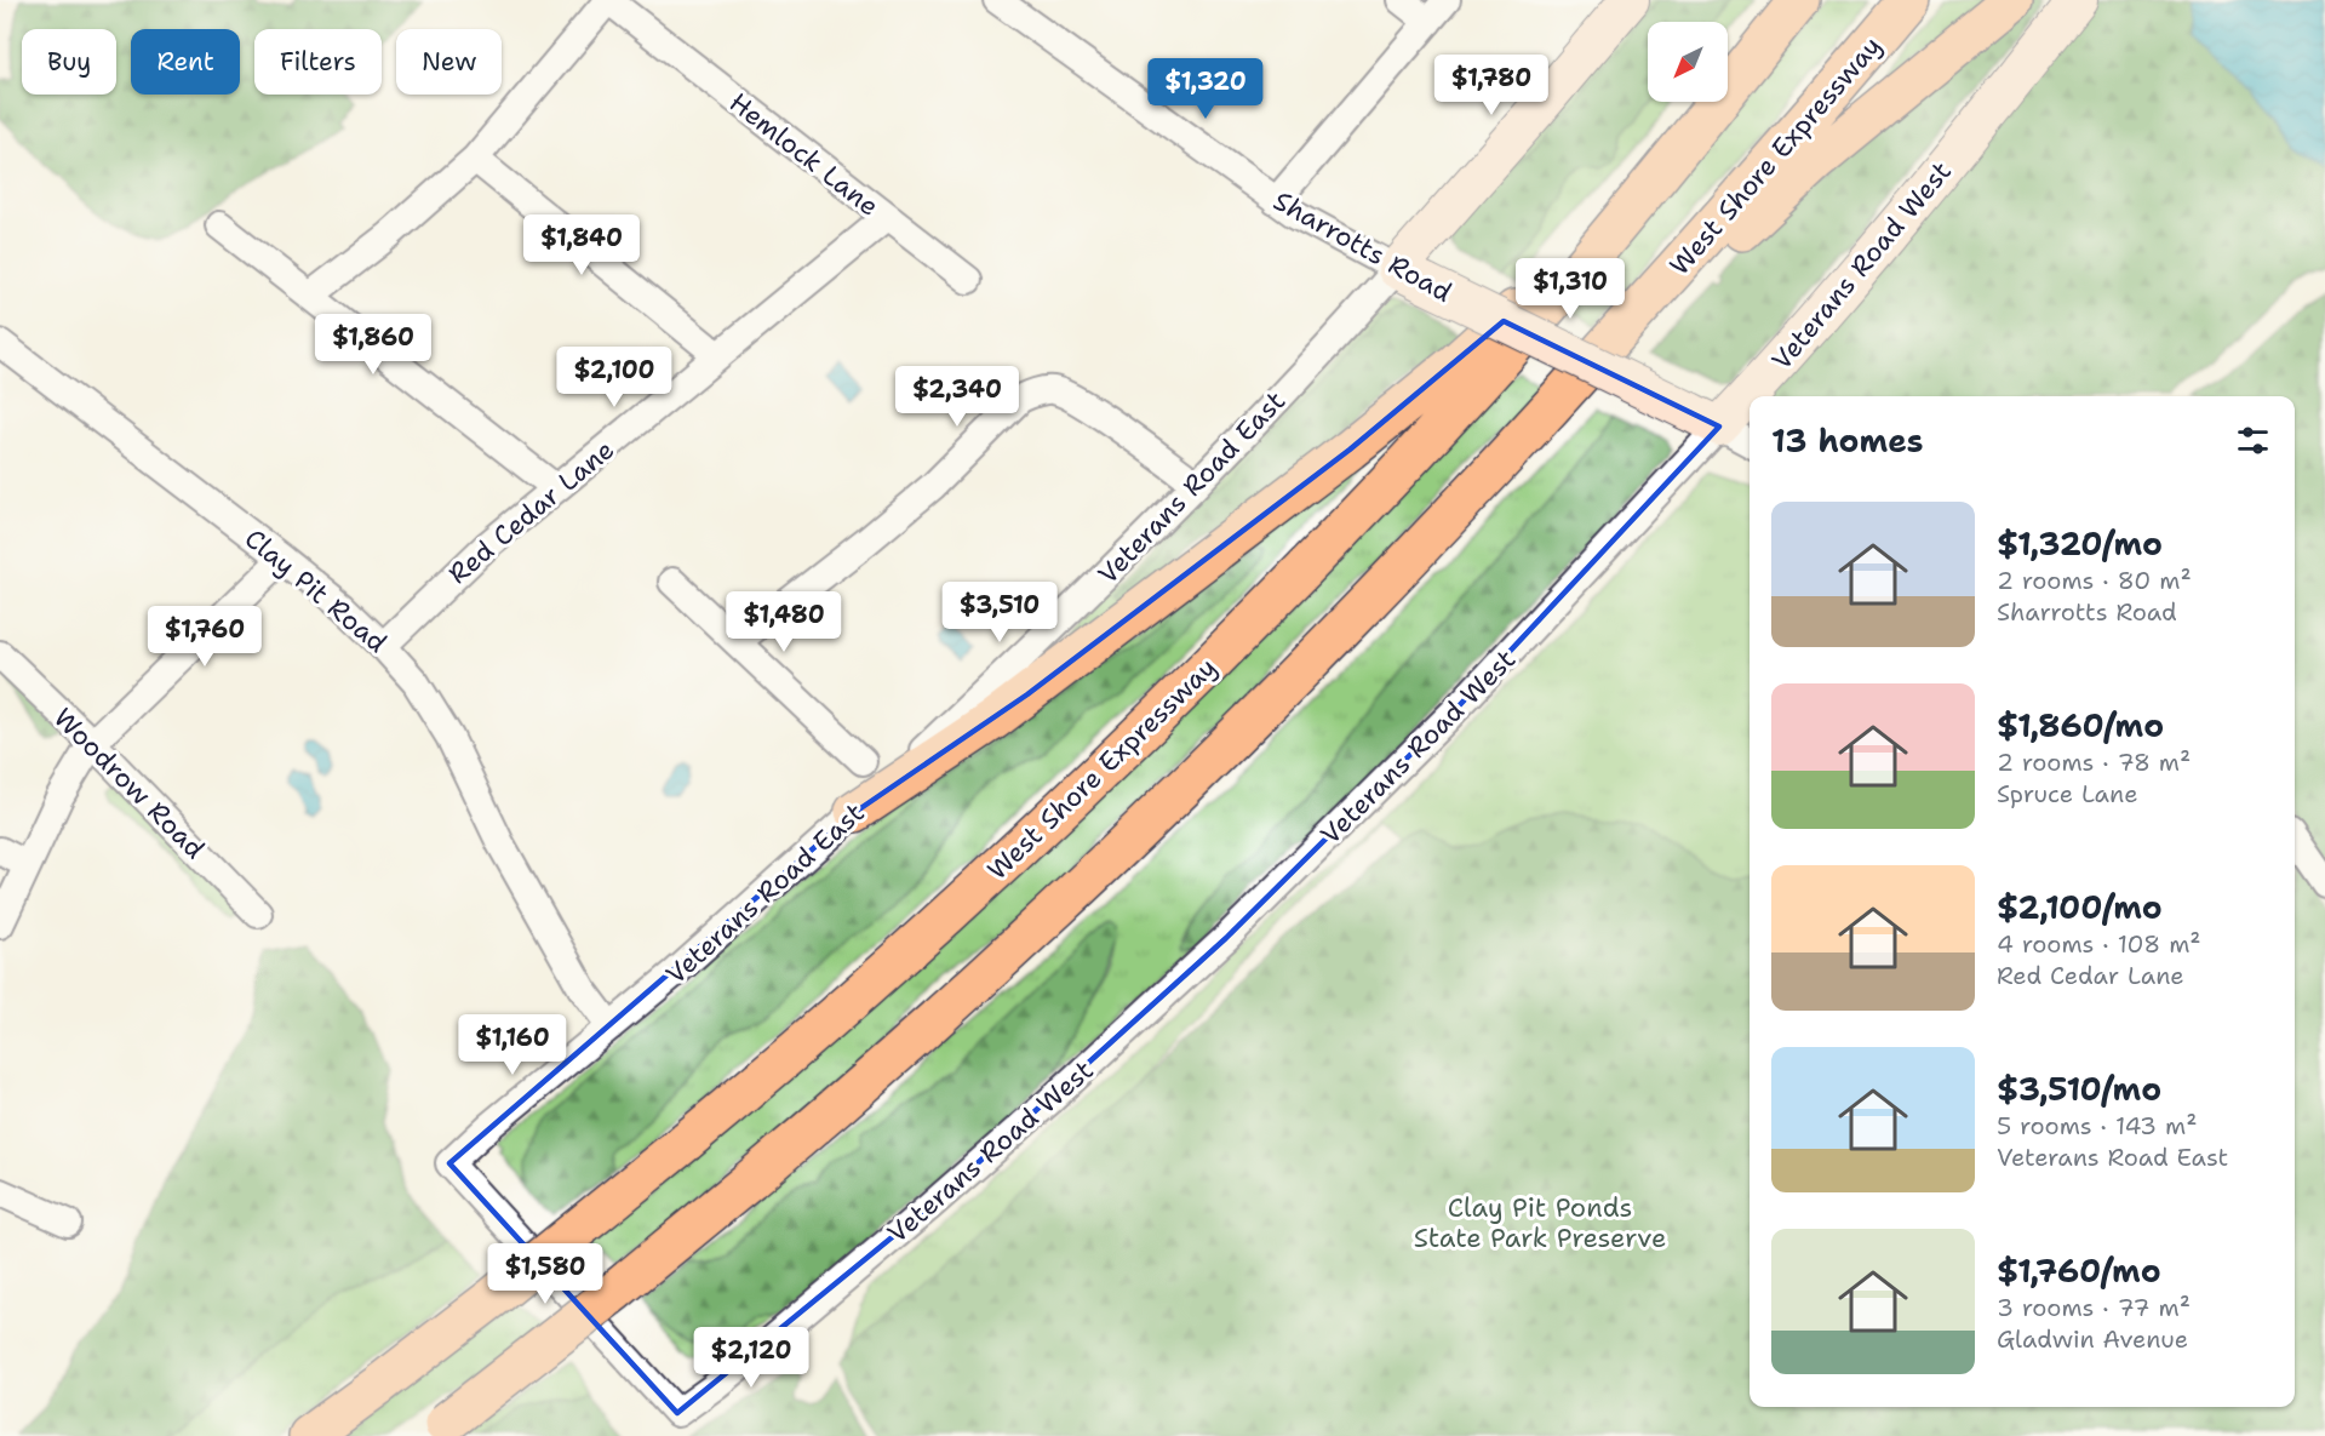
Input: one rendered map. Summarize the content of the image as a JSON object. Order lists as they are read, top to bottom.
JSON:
{
  "streets": {
    "highway": ["West Shore Expressway"],
    "street": [
      "Hemlock Lane",
      "Sharrotts Road",
      "Veterans Road West",
      "Veterans Road East",
      "Red Cedar Lane",
      "Clay Pit Road",
      "Woodrow Road"
    ]
  },
  "crossings": [
    ["Hemlock Lane", "Red Cedar Lane"],
    ["Sharrotts Road", "Veterans Road West"],
    ["Sharrotts Road", "Veterans Road East"],
    ["Veterans Road West", "Veterans Road East"],
    ["Veterans Road East", "Clay Pit Road"],
    ["Red Cedar Lane", "Clay Pit Road"]
  ],
  "parks": ["Clay Pit Ponds State Park Preserve"],
  "north": "bottom left",
  "page": {
    "chip": [
      "Buy",
      "Rent",
      "Filters",
      "New"
    ],
    "price": [
      "$1,780",
      "$1,320",
      "$1,840",
      "$1,310",
      "$1,860",
      "$2,100",
      "$2,340",
      "$3,510",
      "$1,480",
      "$1,760",
      "$1,160",
      "$1,580",
      "$2,120"
    ],
    "heading": "13 homes",
    "list": [
      {
        "name": "$1,320/mo",
        "note": "2 rooms · 80 m² · Sharrotts Road"
      },
      {
        "name": "$1,860/mo",
        "note": "2 rooms · 78 m² · Spruce Lane"
      },
      {
        "name": "$2,100/mo",
        "note": "4 rooms · 108 m² · Red Cedar Lane"
      },
      {
        "name": "$3,510/mo",
        "note": "5 rooms · 143 m² · Veterans Road East"
      },
      {
        "name": "$1,760/mo",
        "note": "3 rooms · 77 m² · Gladwin Avenue"
      }
    ]
  }
}
